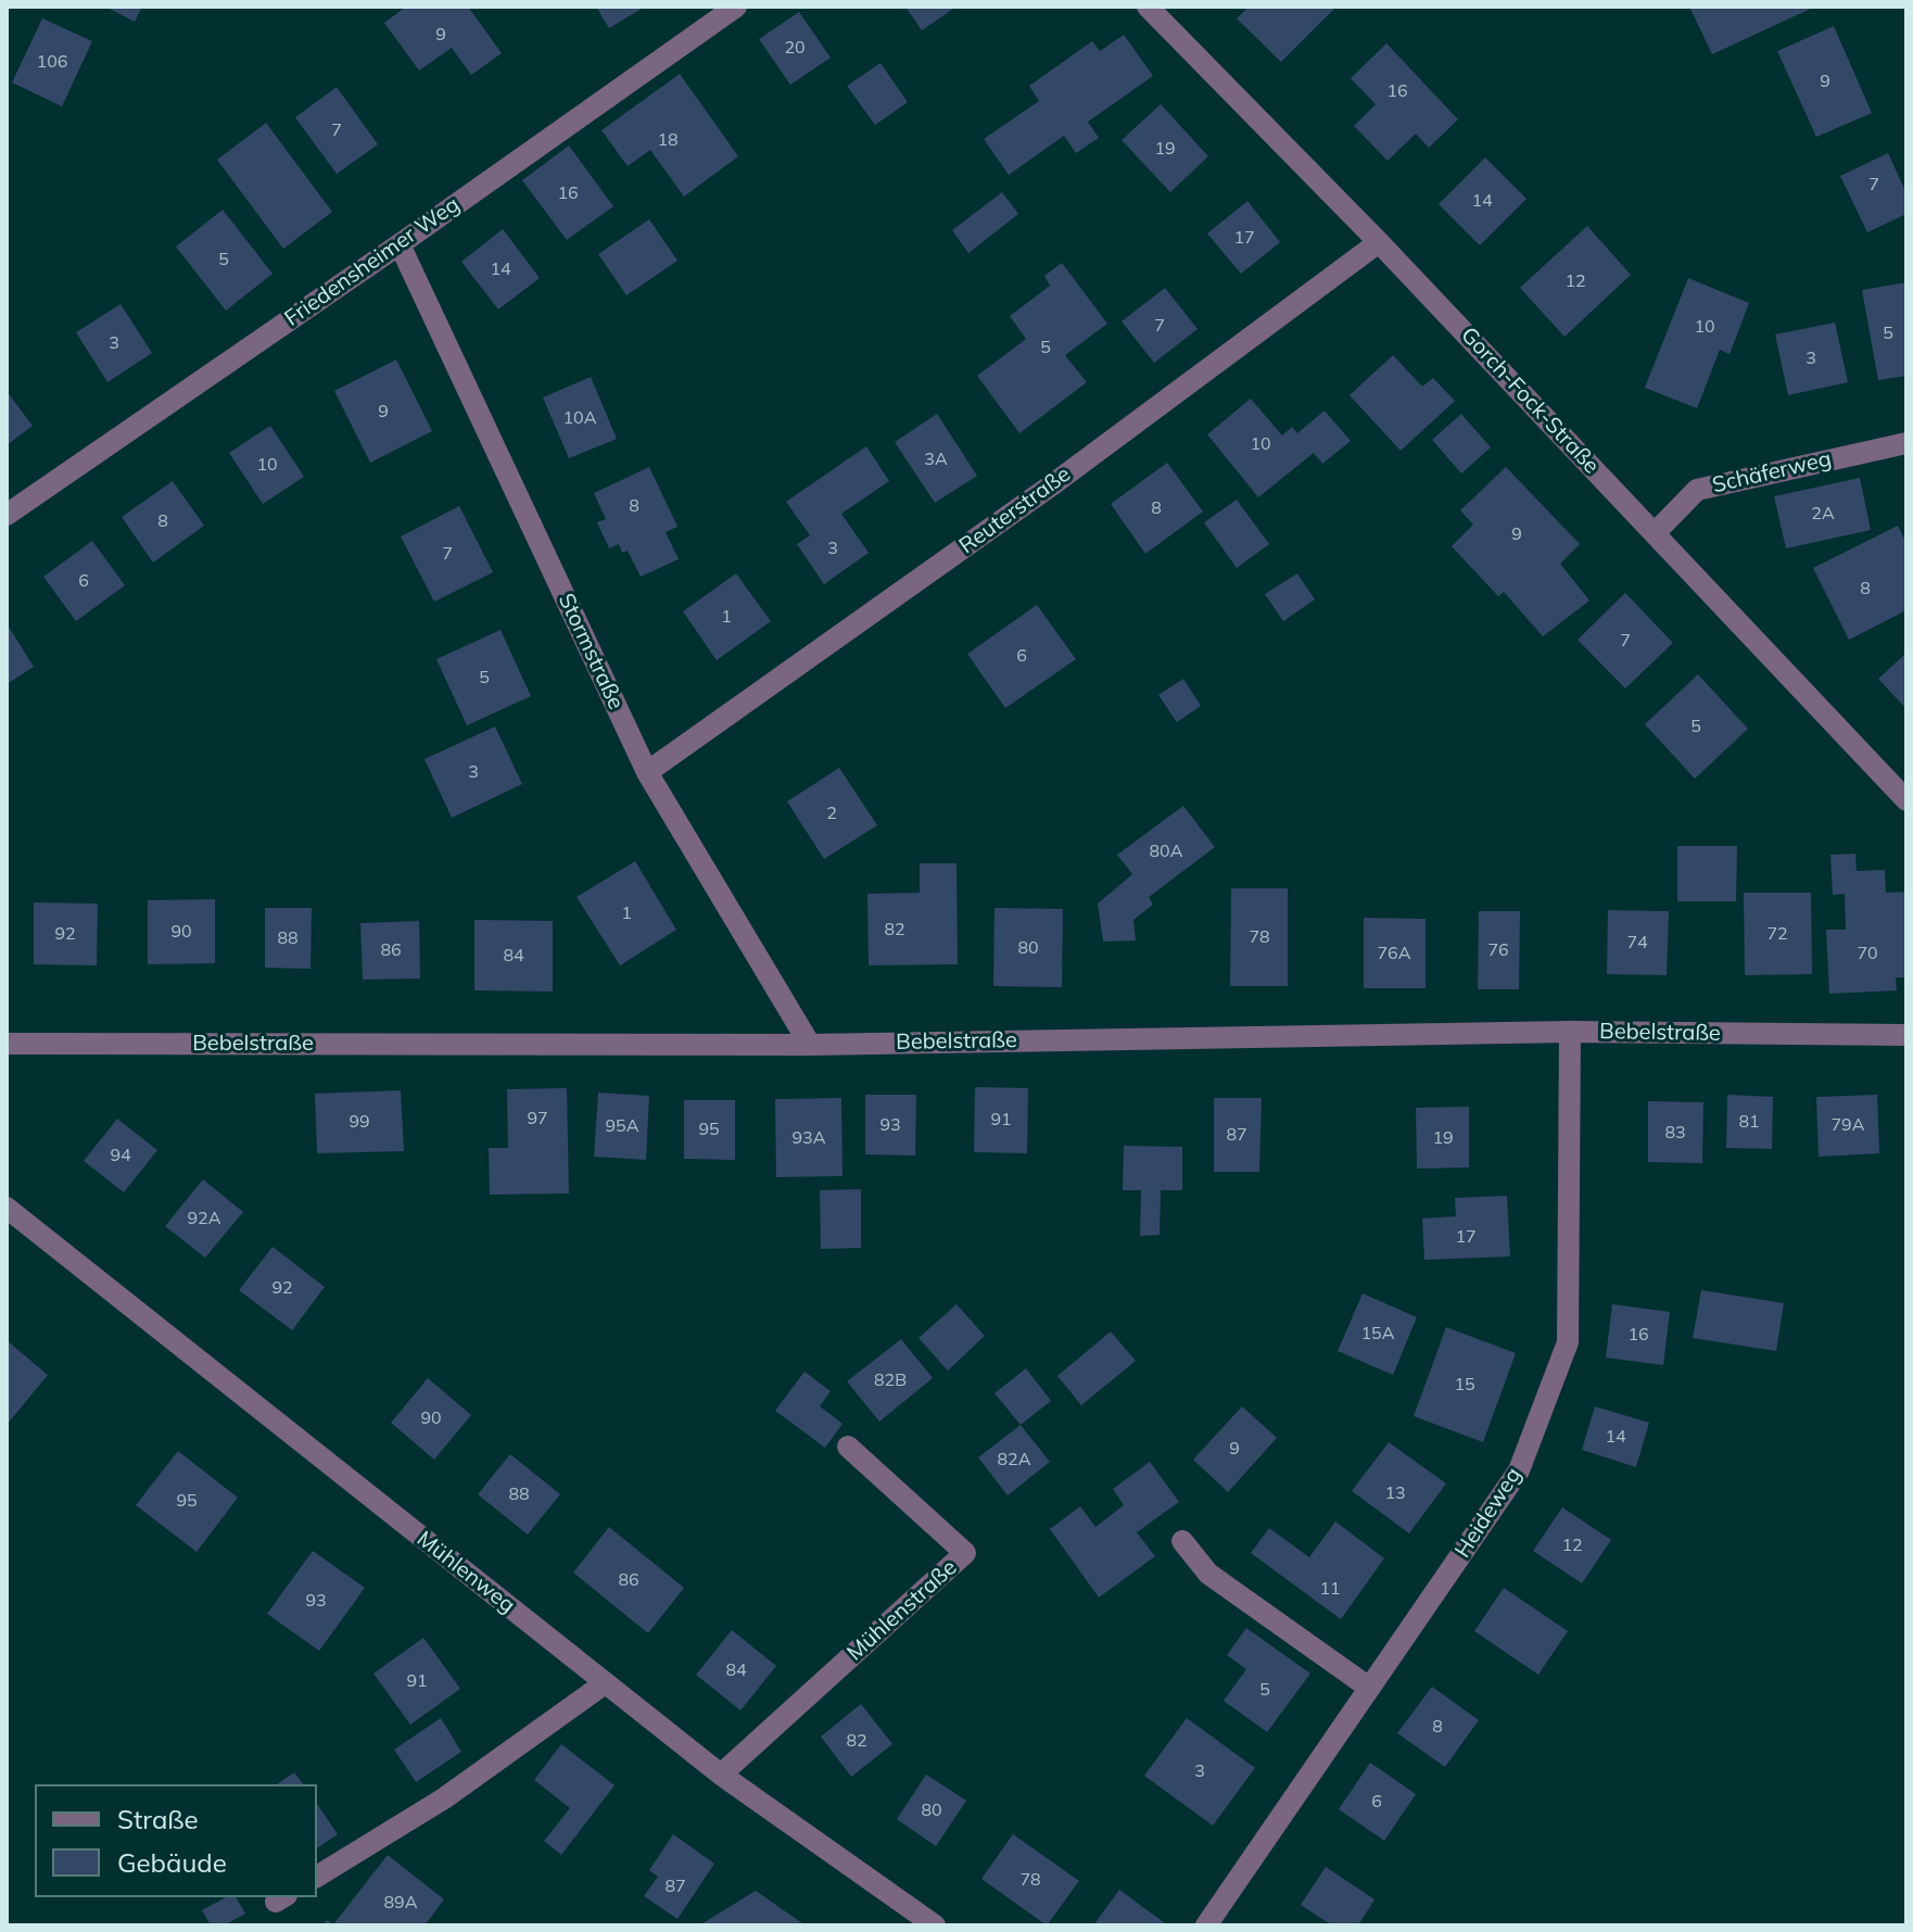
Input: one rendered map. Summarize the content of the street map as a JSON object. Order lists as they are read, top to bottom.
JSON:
{
  "streets": {
    "street": [
      "Friedensheimer Weg",
      "Gorch-Fock-Straße",
      "Schäferweg",
      "Reuterstraße",
      "Stormstraße",
      "Bebelstraße",
      "Heideweg",
      "Mühlenweg",
      "Mühlenstraße"
    ]
  },
  "crossings": [
    ["Friedensheimer Weg", "Stormstraße"],
    ["Gorch-Fock-Straße", "Schäferweg"],
    ["Gorch-Fock-Straße", "Reuterstraße"],
    ["Reuterstraße", "Stormstraße"],
    ["Stormstraße", "Bebelstraße"],
    ["Bebelstraße", "Heideweg"],
    ["Mühlenweg", "Mühlenstraße"]
  ],
  "house_numbers": [
    "9",
    "20",
    "106",
    "9",
    "16",
    "7",
    "18",
    "19",
    "7",
    "16",
    "14",
    "17",
    "5",
    "14",
    "12",
    "7",
    "10",
    "5",
    "3",
    "5",
    "3",
    "9",
    "10A",
    "10",
    "3A",
    "10",
    "8",
    "8",
    "2A",
    "8",
    "9",
    "3",
    "7",
    "6",
    "8",
    "1",
    "7",
    "6",
    "5",
    "5",
    "3",
    "2",
    "80A",
    "1",
    "82",
    "90",
    "92",
    "72",
    "78",
    "88",
    "74",
    "80",
    "86",
    "76",
    "76A",
    "70",
    "84",
    "97",
    "91",
    "99",
    "81",
    "93",
    "79A",
    "95A",
    "95",
    "83",
    "87",
    "93A",
    "19",
    "94",
    "92A",
    "17",
    "92",
    "15A",
    "16",
    "82B",
    "15",
    "90",
    "14",
    "9",
    "82A",
    "13",
    "88",
    "95",
    "12",
    "86",
    "11",
    "93",
    "84",
    "91",
    "5",
    "8",
    "82",
    "3",
    "6",
    "80",
    "78",
    "87",
    "89A"
  ],
  "legend": ["Straße", "Gebäude"]
}
